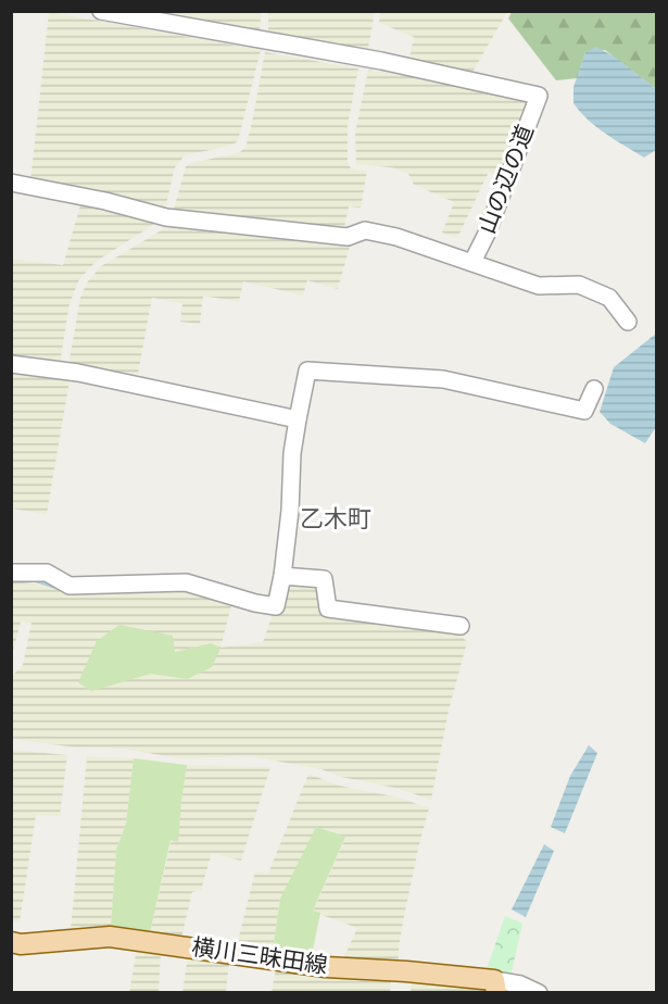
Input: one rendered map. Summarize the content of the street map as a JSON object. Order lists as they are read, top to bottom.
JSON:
{
  "streets": {
    "main road": ["横川三昧田線"],
    "street": ["山の辺の道"]
  },
  "districts": ["乙木町"]
}
